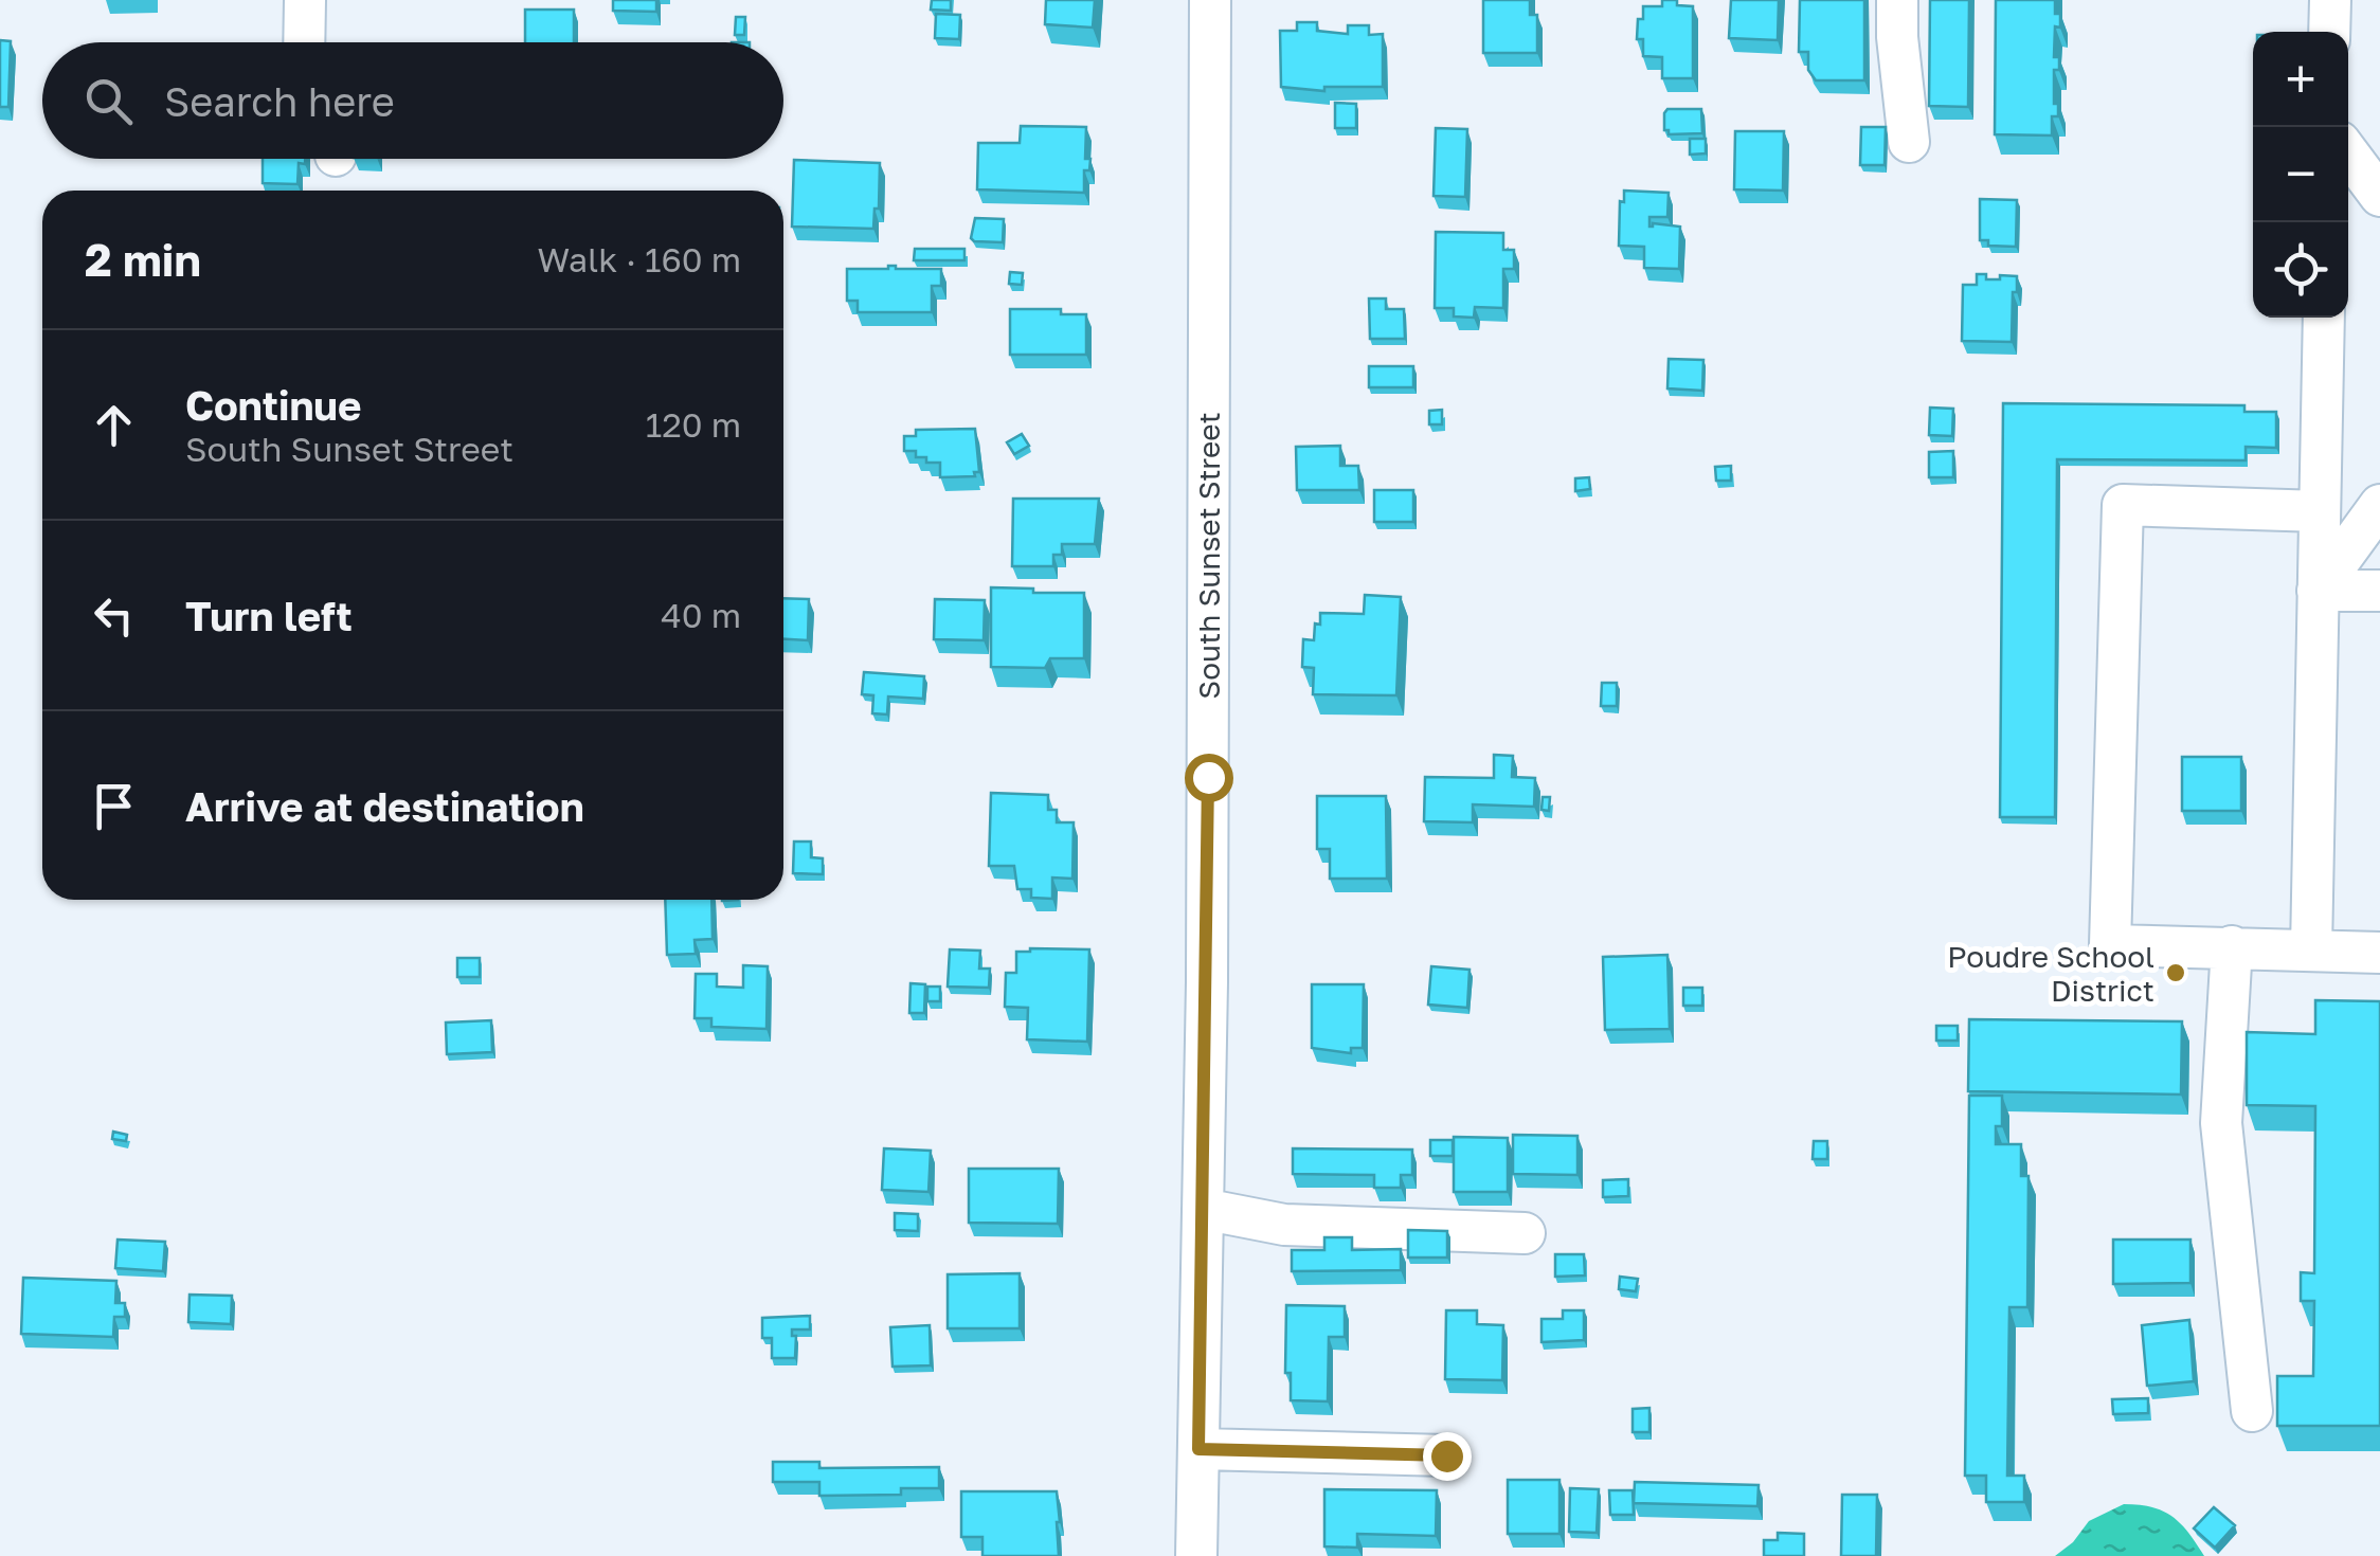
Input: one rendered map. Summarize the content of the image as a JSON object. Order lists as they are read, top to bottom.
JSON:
{
  "streets": {
    "street": ["South Sunset Street"]
  },
  "places": ["Poudre School District"],
  "page": {
    "map_buttons": ["+", "−"],
    "search": "Search here",
    "heading": ["2 min", "Walk · 160 m"],
    "list": [
      ["Continue", "South Sunset Street", "120 m"],
      ["Turn left", "40 m"],
      "Arrive at destination"
    ]
  }
}
